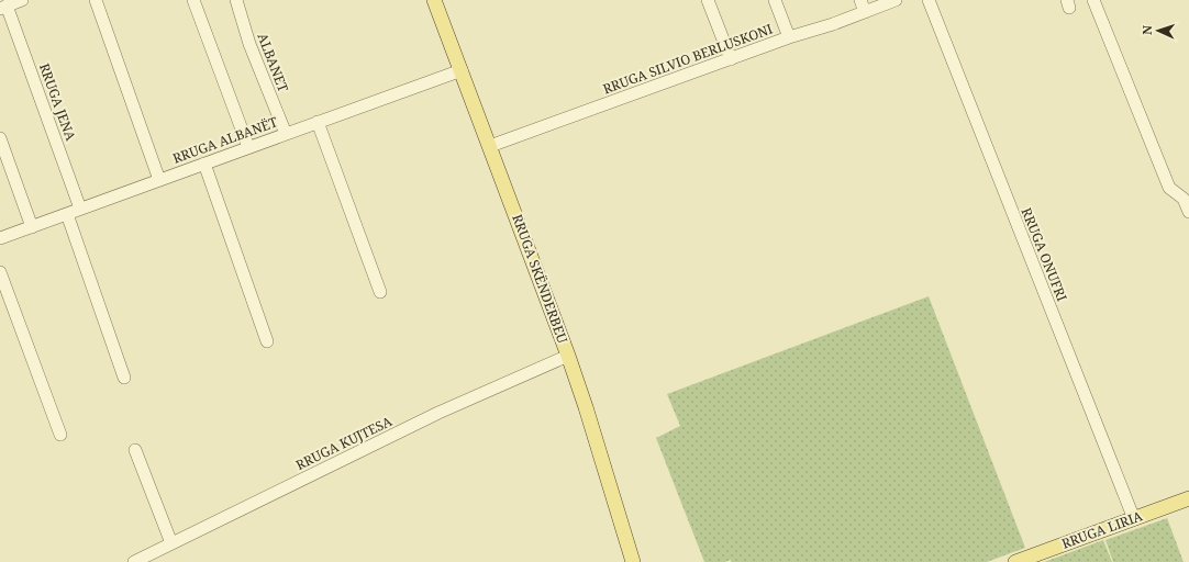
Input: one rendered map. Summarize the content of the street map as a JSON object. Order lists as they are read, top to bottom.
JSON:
{
  "streets": {
    "main road": ["RRUGA SKËNDERBEU", "RRUGA LIRIA"],
    "street": [
      "RRUGA SILVIO BERLUSKONI",
      "ALBANET",
      "RRUGA JENA",
      "RRUGA ALBANËT",
      "RRUGA ONUFRI",
      "RRUGA KUJTESA"
    ]
  },
  "crossings": [
    ["RRUGA SILVIO BERLUSKONI", "RRUGA SKËNDERBEU"],
    ["ALBANET", "RRUGA ALBANËT"],
    ["RRUGA JENA", "RRUGA ALBANËT"],
    ["RRUGA ALBANËT", "RRUGA SKËNDERBEU"],
    ["RRUGA ONUFRI", "RRUGA LIRIA"],
    ["RRUGA SKËNDERBEU", "RRUGA KUJTESA"]
  ],
  "north": "left"
}
